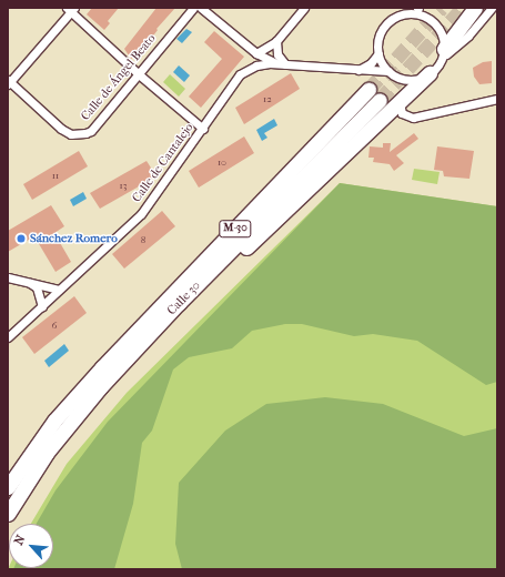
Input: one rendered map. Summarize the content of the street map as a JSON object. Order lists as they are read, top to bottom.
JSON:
{
  "streets": {
    "highway": ["M-30", "Calle 30"],
    "street": ["Calle de Ángel Beato", "Calle de Cantalejo"]
  },
  "places": ["Sánchez Romero"],
  "house_numbers": [
    "12",
    "10",
    "11",
    "13",
    "8",
    "6"
  ],
  "north": "top left"
}
